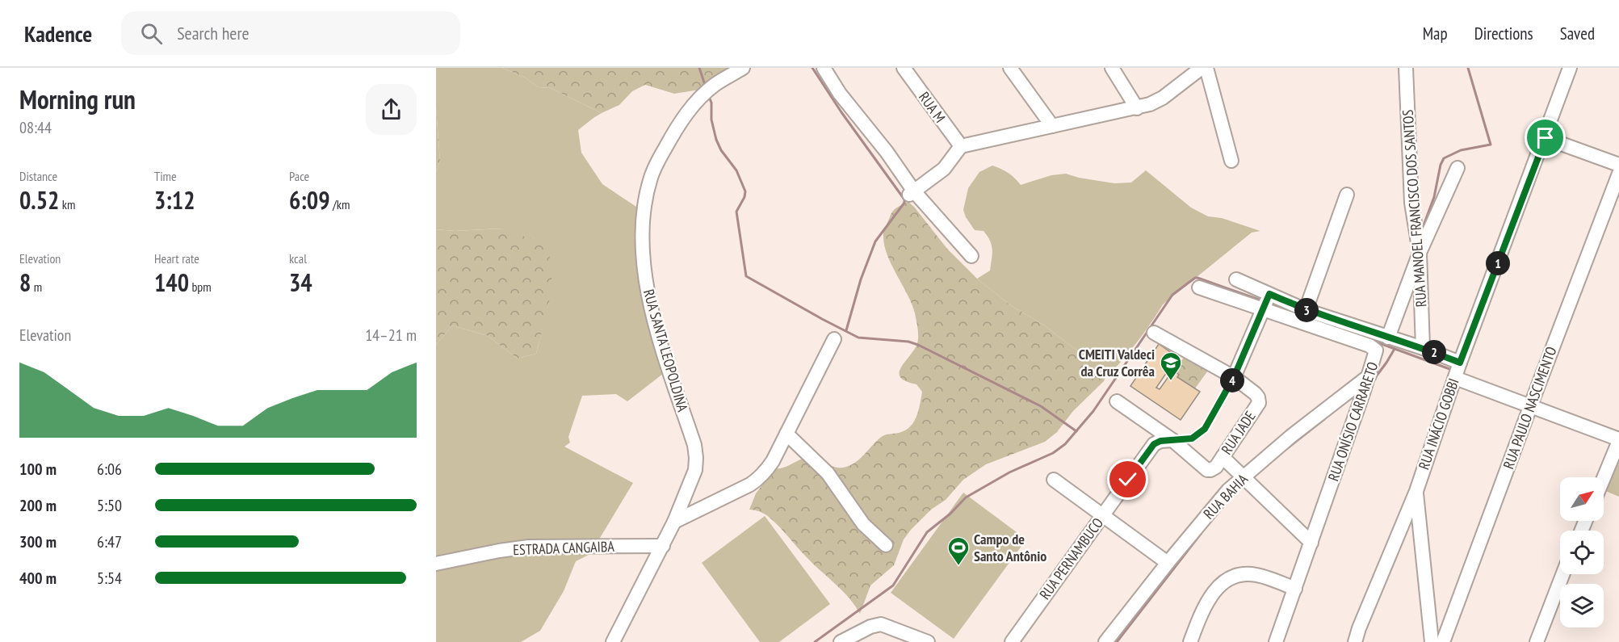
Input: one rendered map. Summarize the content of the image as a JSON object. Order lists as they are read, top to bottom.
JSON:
{
  "streets": {
    "street": [
      "RUA M",
      "RUA MANOEL FRANCISCO DOS SANTOS",
      "RUA SANTA LEOPOLDINA",
      "RUA PAULO NASCIMENTO",
      "RUA ONÍSIO CARRARETO",
      "RUA INÁCIO GOBBI",
      "RUA JADE",
      "RUA BAHIA",
      "ESTRADA CANGAIBA",
      "RUA PERNAMBUCO"
    ]
  },
  "crossings": [
    ["RUA SANTA LEOPOLDINA", "ESTRADA CANGAIBA"],
    ["RUA ONÍSIO CARRARETO", "RUA BAHIA"],
    ["RUA JADE", "RUA PERNAMBUCO"]
  ],
  "places": {
    "school or university": ["CMEITI Valdeci da Cruz Corrêa"],
    "sports": ["Campo de Santo Antônio"]
  },
  "north": "top right",
  "page": {
    "header": "Kadence",
    "search": "Search here",
    "nav": ["Map", "Directions", "Saved"],
    "heading": ["Morning run", "08:44"],
    "stats": [
      ["Distance", "0.52 km"],
      ["Time", "3:12"],
      ["Pace", "6:09 /km"],
      ["Elevation", "8 m"],
      ["Heart rate", "140 bpm"],
      ["kcal", "34"]
    ],
    "pins": [
      "1",
      "3",
      "2",
      "4"
    ],
    "chart": ["Elevation", "14–21 m"],
    "list": [
      {
        "name": "100 m",
        "note": "6:06"
      },
      {
        "name": "200 m",
        "note": "5:50"
      },
      {
        "name": "300 m",
        "note": "6:47"
      },
      {
        "name": "400 m",
        "note": "5:54"
      }
    ]
  }
}
